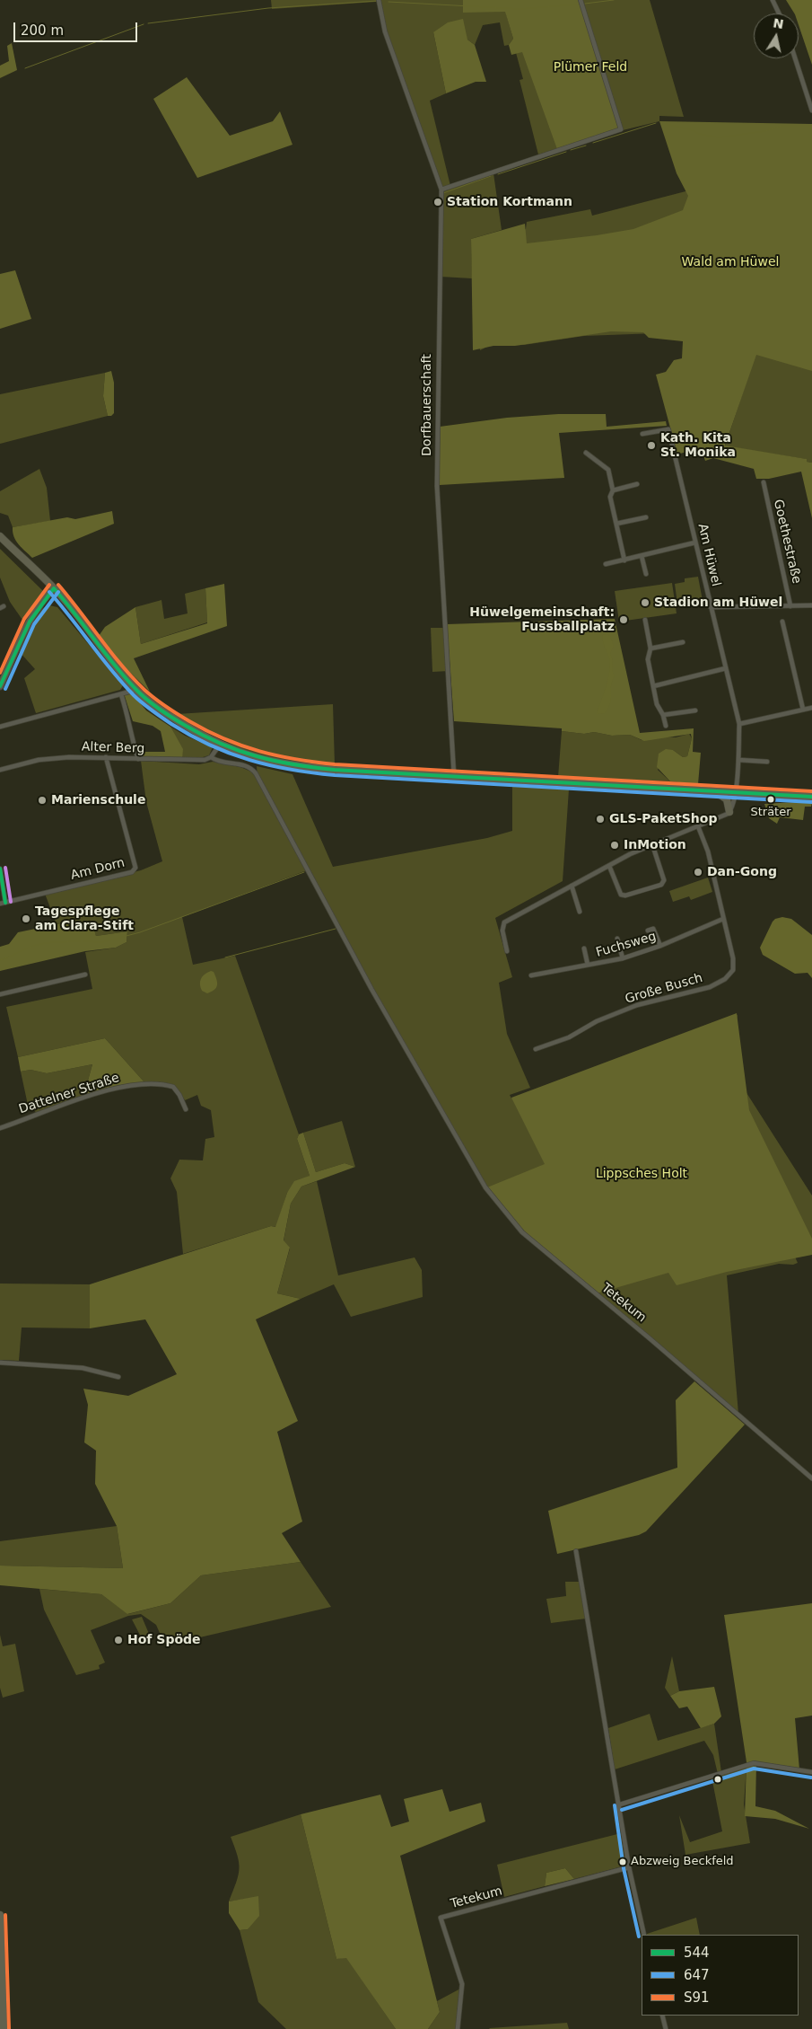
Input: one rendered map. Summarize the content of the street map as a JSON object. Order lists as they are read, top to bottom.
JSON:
{
  "streets": {
    "street": [
      "Dorfbauerschaft",
      "Goethestraße",
      "Am Hüwel",
      "Alter Berg",
      "Am Dorn",
      "Fuchsweg",
      "Große Busch",
      "Dattelner Straße",
      "Tetekum"
    ]
  },
  "crossings": [
    ["Alter Berg", "Am Dorn"],
    ["Alter Berg", "Tetekum"],
    ["Fuchsweg", "Große Busch"]
  ],
  "parks": ["Plümer Feld", "Wald am Hüwel", "Lippsches Holt"],
  "places": [
    "Station Kortmann",
    "Kath. Kita St. Monika",
    "Stadion am Hüwel",
    "Hüwelgemeinschaft: Fussballplatz",
    "Sträter",
    "Marienschule",
    "GLS-PaketShop",
    "InMotion",
    "Dan-Gong",
    "Tagespflege am Clara-Stift",
    "Hof Spöde",
    "Abzweig Beckfeld"
  ],
  "lines": ["transit line S91", "transit line 544", "transit line 647"],
  "legend": ["544", "647", "S91"],
  "scale_bar": "200 m",
  "north": "top"
}
